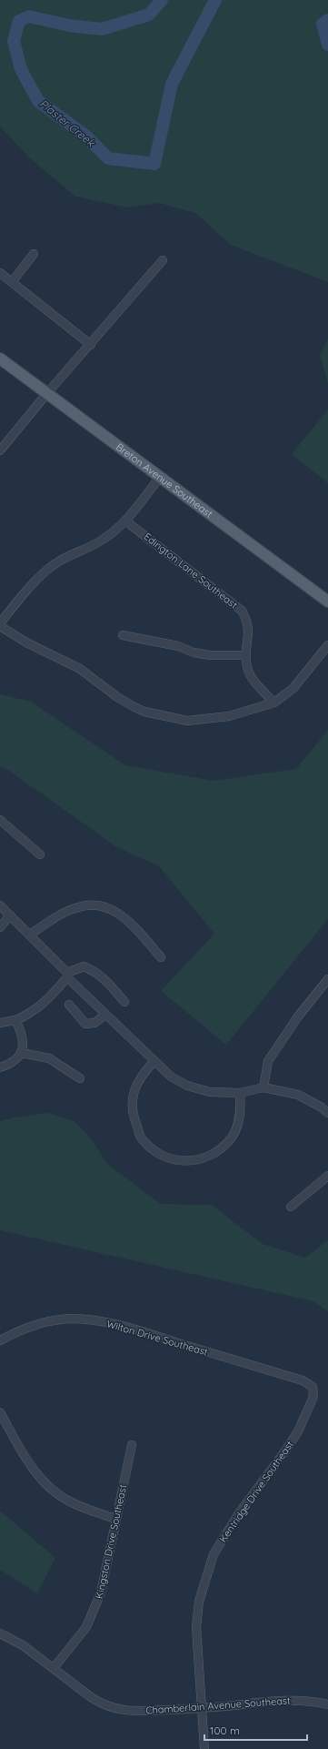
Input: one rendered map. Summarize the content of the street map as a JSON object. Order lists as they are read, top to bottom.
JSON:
{
  "streets": {
    "main road": ["Breton Avenue Southeast"],
    "street": [
      "Edington Lane Southeast",
      "Wilton Drive Southeast",
      "Kentridge Drive Southeast",
      "Kingston Drive Southeast",
      "Chamberlain Avenue Southeast"
    ]
  },
  "crossings": [
    ["Wilton Drive Southeast", "Kentridge Drive Southeast"],
    ["Kentridge Drive Southeast", "Chamberlain Avenue Southeast"],
    ["Kingston Drive Southeast", "Chamberlain Avenue Southeast"]
  ],
  "water": ["Plaster Creek"],
  "scale_bar": "100 m"
}
